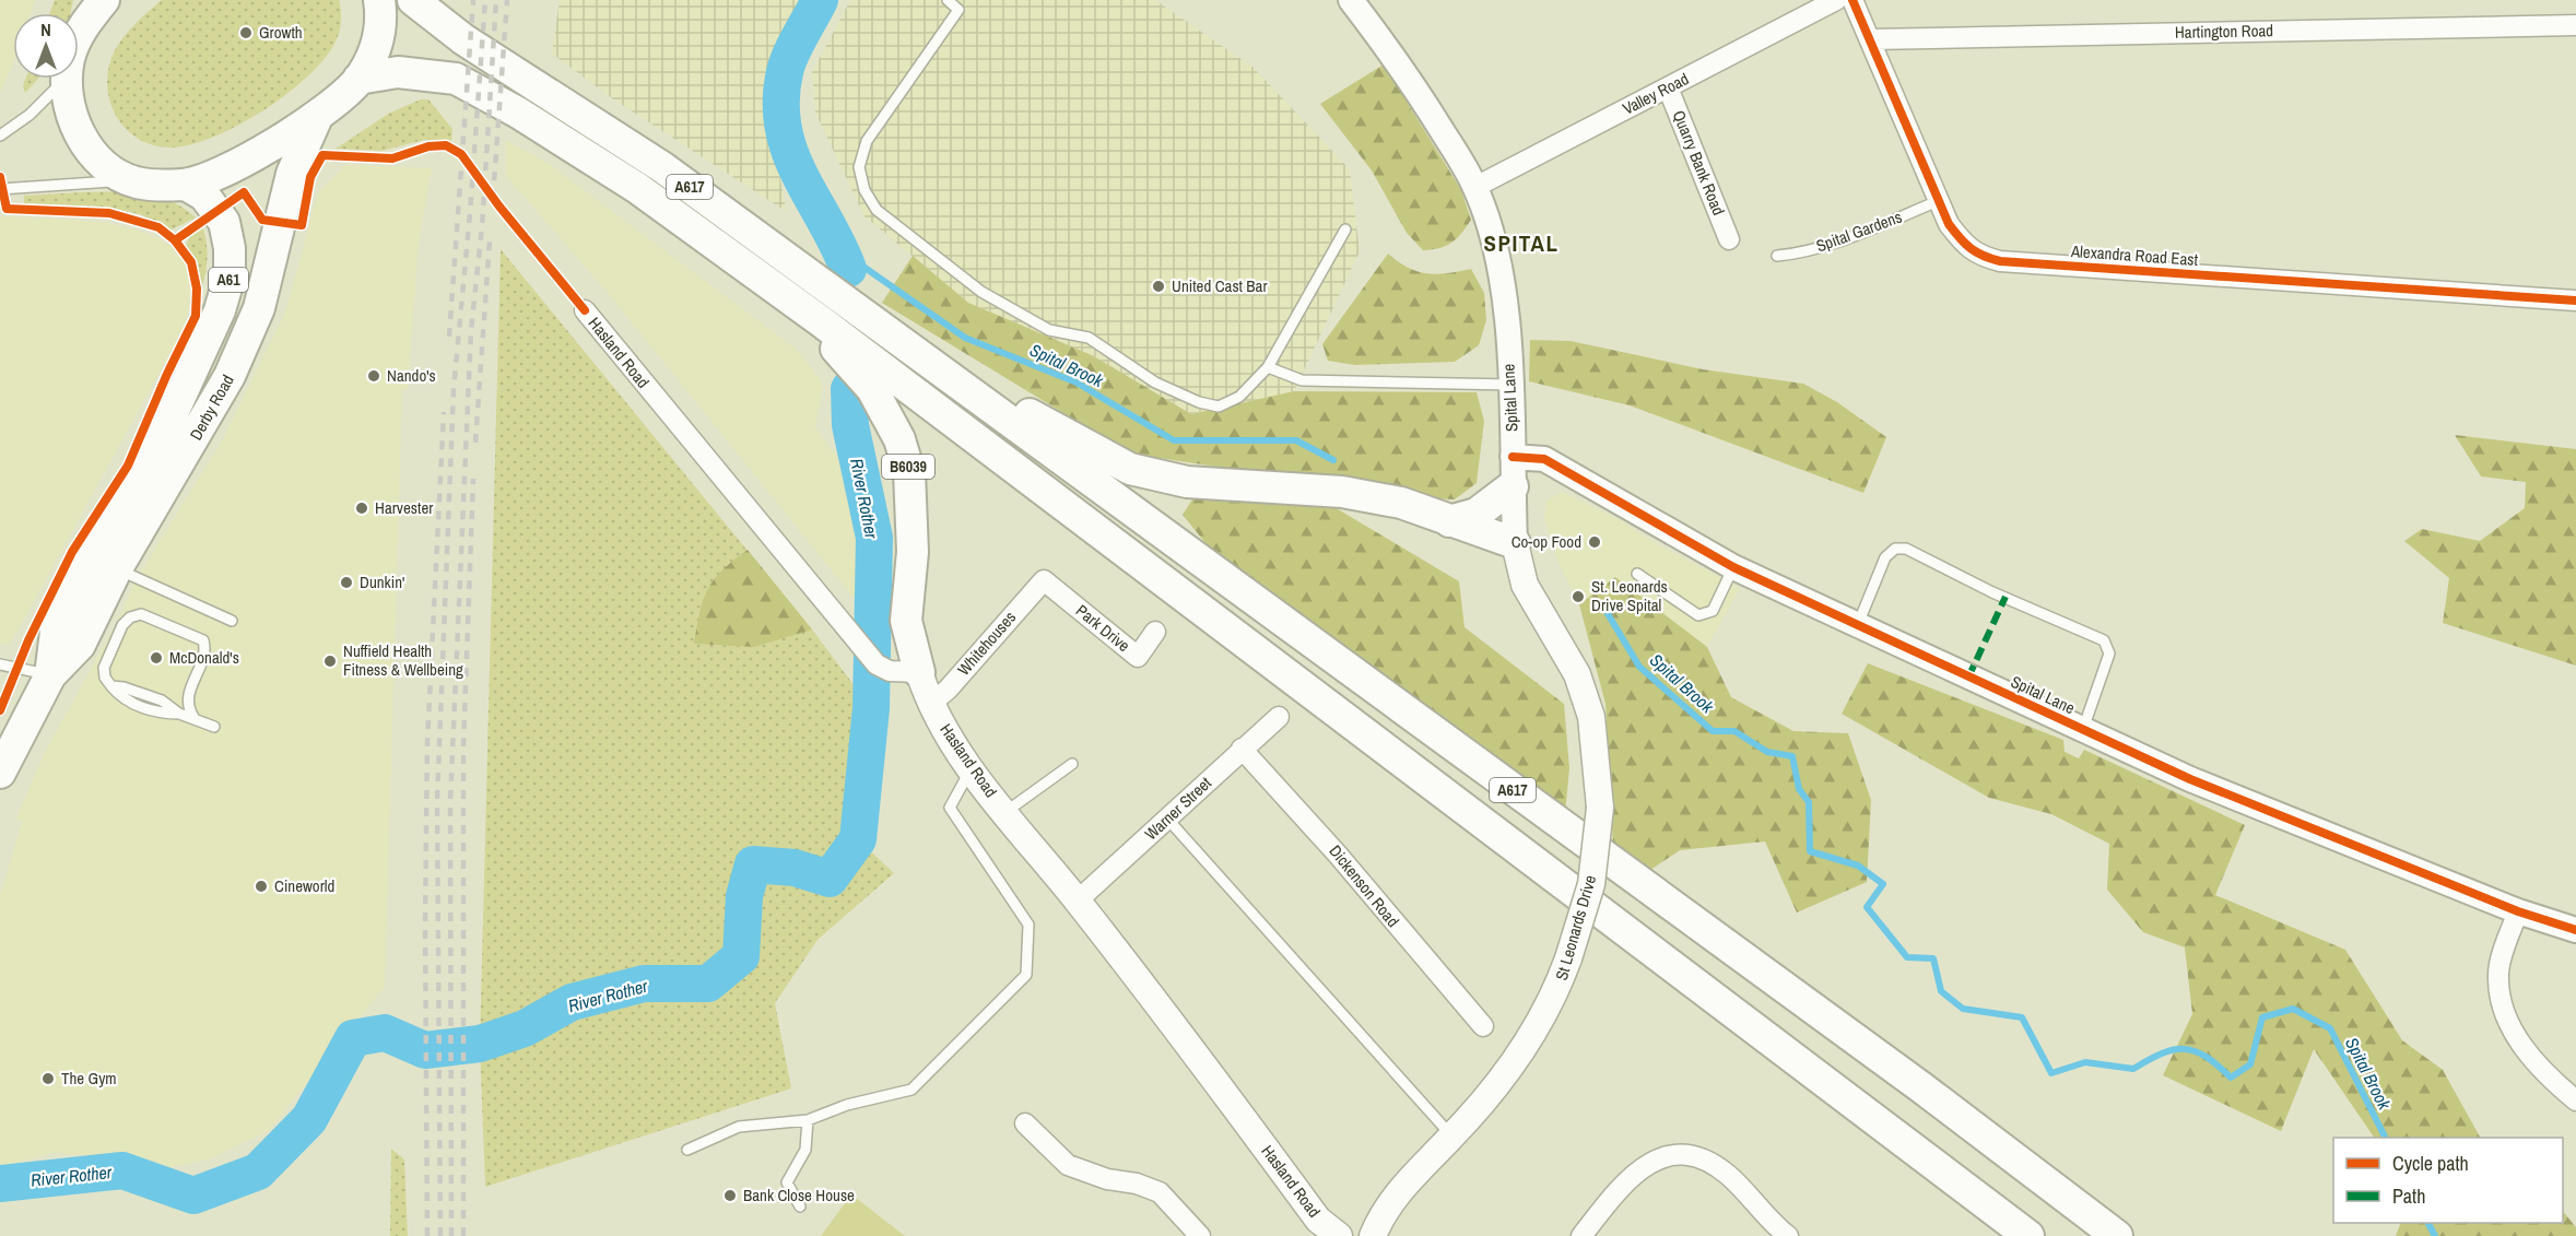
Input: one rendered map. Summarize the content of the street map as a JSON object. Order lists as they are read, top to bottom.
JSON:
{
  "streets": {
    "highway": [
      "A617",
      "A61",
      "Derby Road",
      "B6039"
    ],
    "main road": ["Hasland Road", "St Leonards Drive"],
    "street": [
      "Hartington Road",
      "Valley Road",
      "Quarry Bank Road",
      "Alexandra Road East",
      "Spital Lane",
      "Park Drive",
      "Whitehouses",
      "Warner Street",
      "Dickenson Road"
    ],
    "lane": ["Spital Gardens"]
  },
  "crossings": [
    ["Hartington Road", "Alexandra Road East"],
    ["Valley Road", "Quarry Bank Road"],
    ["Valley Road", "Spital Lane"],
    ["A617", "B6039"],
    ["Spital Gardens", "Alexandra Road East"],
    ["Hasland Road", "B6039"],
    ["Hasland Road", "Whitehouses"],
    ["Hasland Road", "Warner Street"],
    ["Spital Lane", "St Leonards Drive"],
    ["Park Drive", "Whitehouses"],
    ["Warner Street", "Dickenson Road"]
  ],
  "districts": ["SPITAL"],
  "water": ["Spital Brook", "River Rother"],
  "places": [
    "Growth",
    "United Cast Bar",
    "Nando's",
    "Harvester",
    "Co-op Food",
    "Dunkin'",
    "St. Leonards Drive Spital",
    "McDonald's",
    "Nuffield Health Fitness & Wellbeing",
    "Cineworld",
    "The Gym",
    "Bank Close House"
  ],
  "legend": ["Cycle path", "Path"],
  "north": "top"
}
